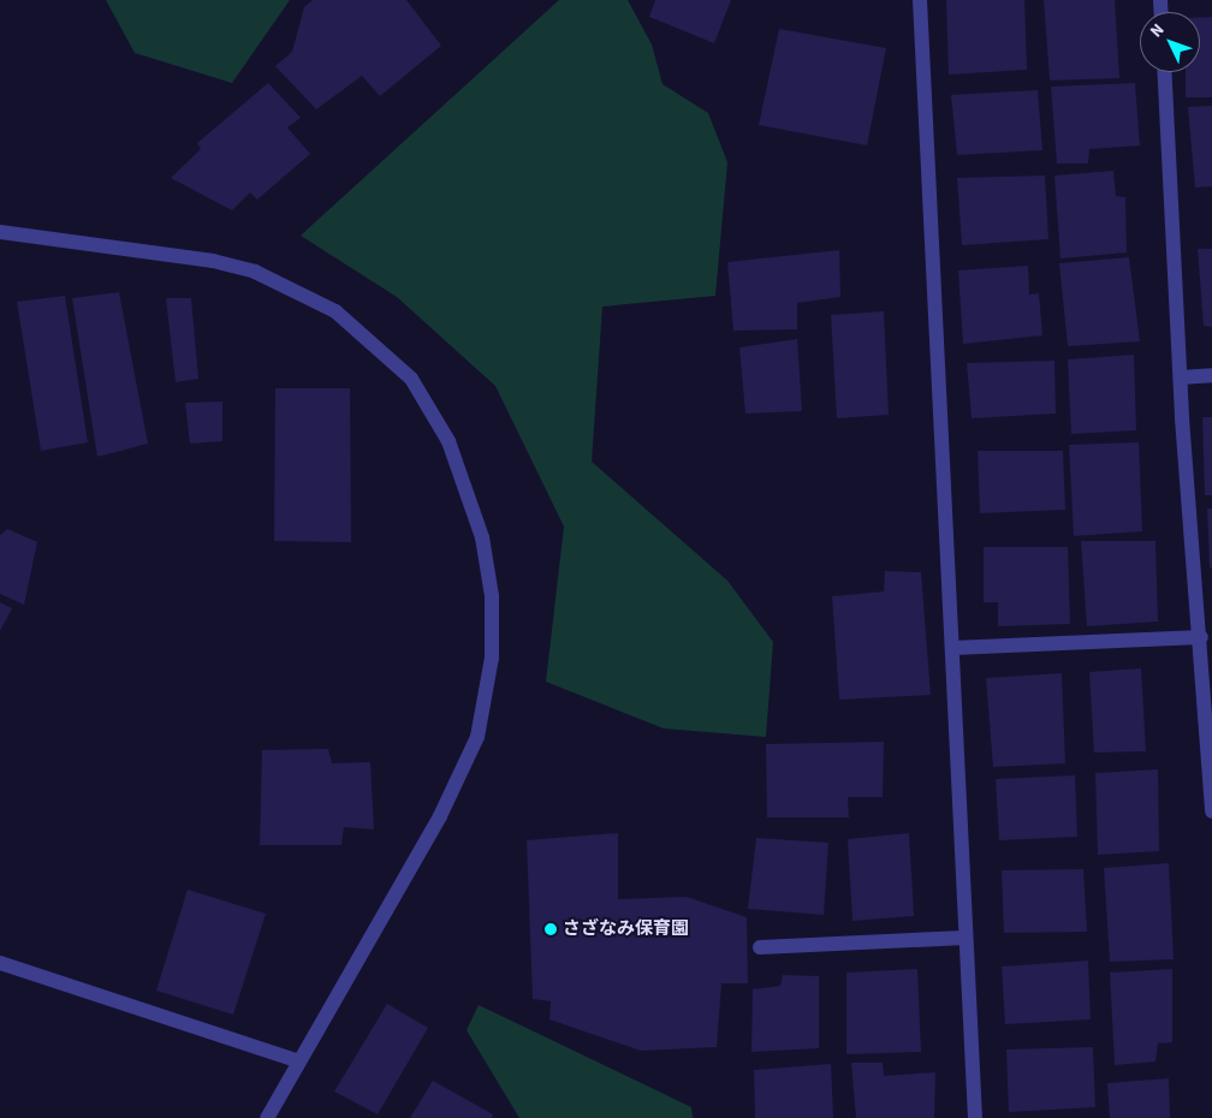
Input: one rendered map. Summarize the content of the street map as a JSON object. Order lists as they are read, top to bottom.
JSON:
{
  "places": ["さざなみ保育園"],
  "north": "top left"
}
